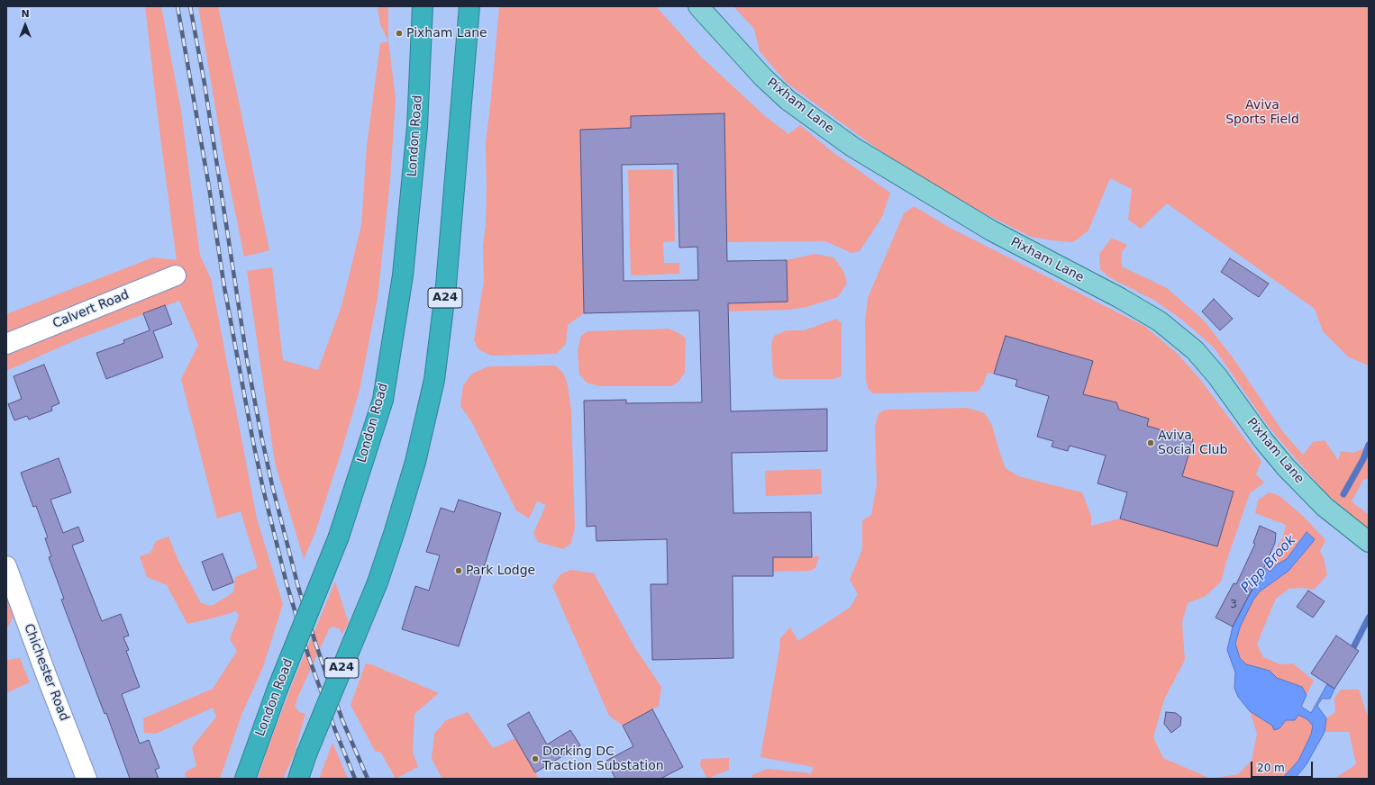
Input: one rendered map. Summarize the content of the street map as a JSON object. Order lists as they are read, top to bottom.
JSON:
{
  "streets": {
    "highway": ["London Road", "A24"],
    "main road": ["Pixham Lane"],
    "street": ["Calvert Road", "Chichester Road"]
  },
  "water": ["Pipp Brook"],
  "parks": ["Aviva Sports Field"],
  "places": [
    "Pixham Lane",
    "Aviva Social Club",
    "Park Lodge",
    "Dorking DC Traction Substation"
  ],
  "house_numbers": ["3"],
  "scale_bar": "20 m",
  "north": "top"
}
